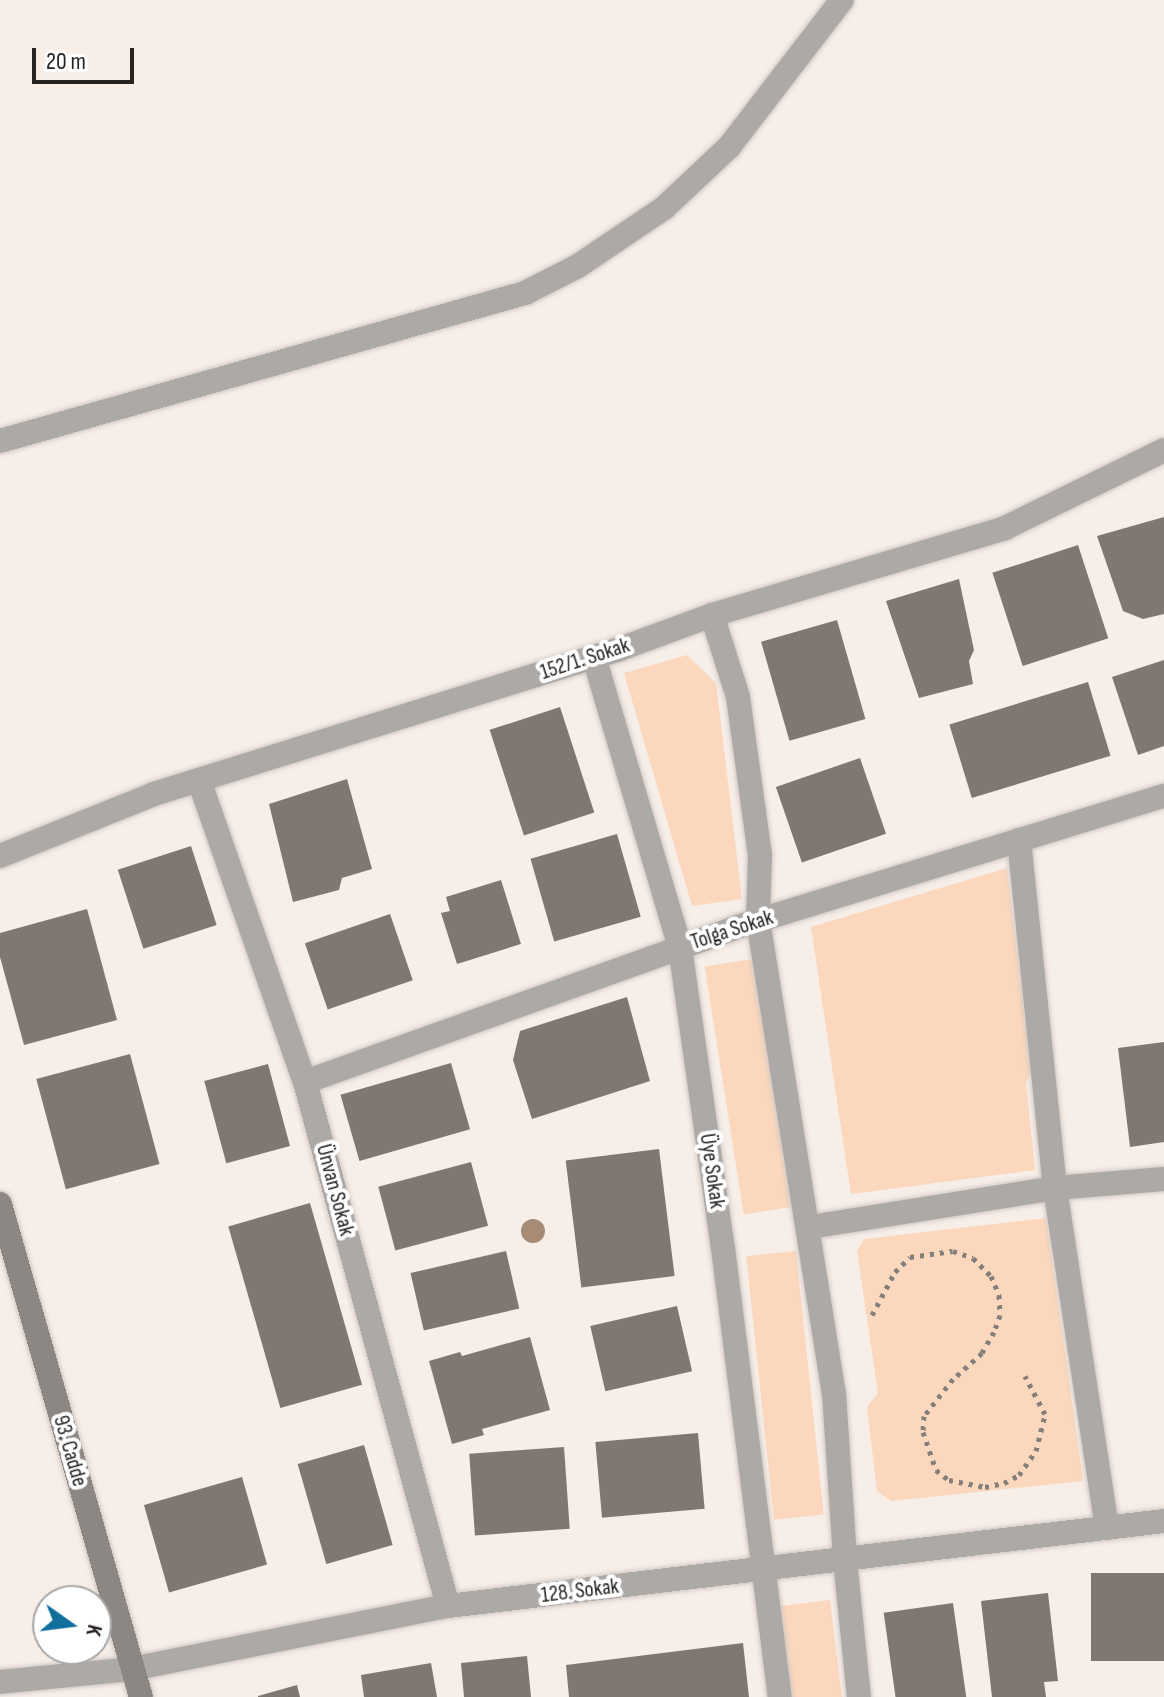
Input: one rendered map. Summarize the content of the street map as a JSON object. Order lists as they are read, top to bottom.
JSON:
{
  "streets": {
    "main road": ["93. Cadde"],
    "street": [
      "152/1. Sokak",
      "Tolga Sokak",
      "Üye Sokak",
      "Ünvan Sokak",
      "128. Sokak"
    ]
  },
  "crossings": [
    ["152/1. Sokak", "Üye Sokak"],
    ["152/1. Sokak", "Ünvan Sokak"],
    ["Tolga Sokak", "Üye Sokak"],
    ["Tolga Sokak", "Ünvan Sokak"],
    ["Üye Sokak", "128. Sokak"],
    ["Ünvan Sokak", "128. Sokak"],
    ["93. Cadde", "128. Sokak"]
  ],
  "scale_bar": "20 m",
  "north": "right"
}
